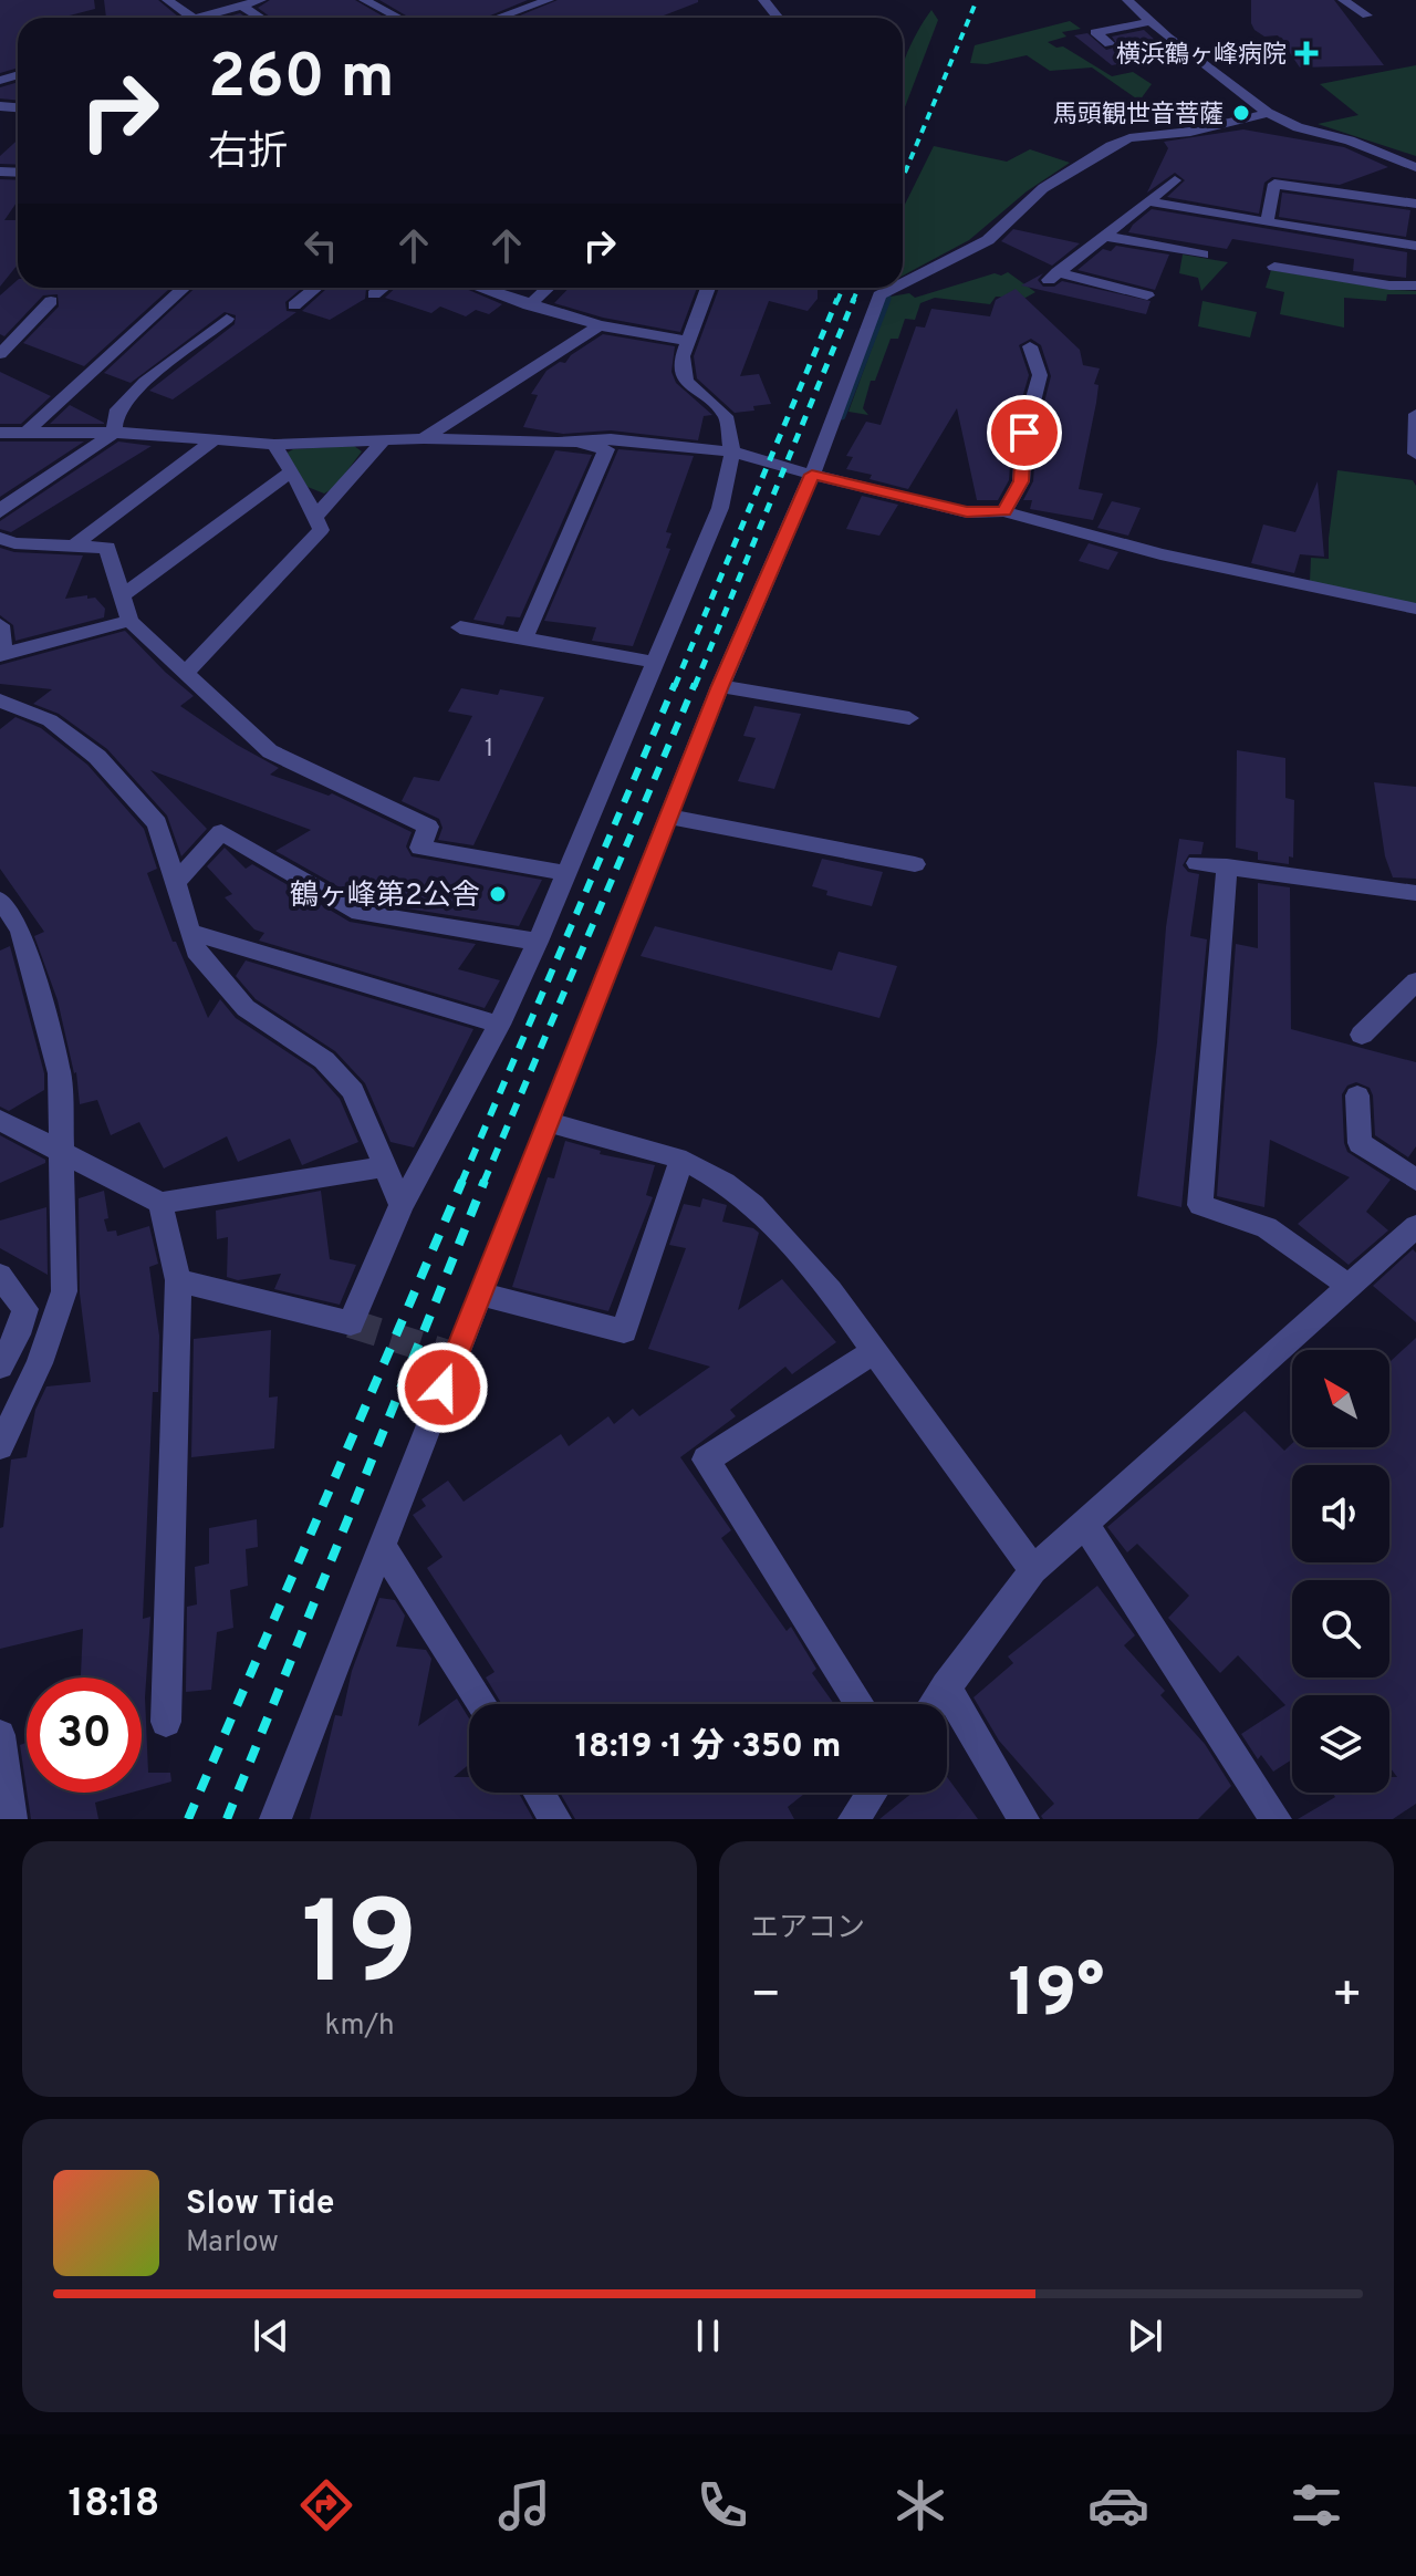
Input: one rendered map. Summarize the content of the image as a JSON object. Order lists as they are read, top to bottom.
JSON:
{
  "places": {
    "health": ["横浜鶴ヶ峰病院"],
    "other": ["馬頭観世音菩薩", "鶴ヶ峰第2公舎"]
  },
  "house_numbers": ["1"],
  "north": "top left",
  "page": {
    "turn": ["260 m", "右折"],
    "limit": "30",
    "trip": "18:19 · 1 分 · 350 m",
    "tile": [
      ["19", "km/h"],
      "エアコン"
    ],
    "heat": ["−", "19°", "+"],
    "song": ["Slow Tide", "Marlow"],
    "tabs": "18:18"
  }
}
